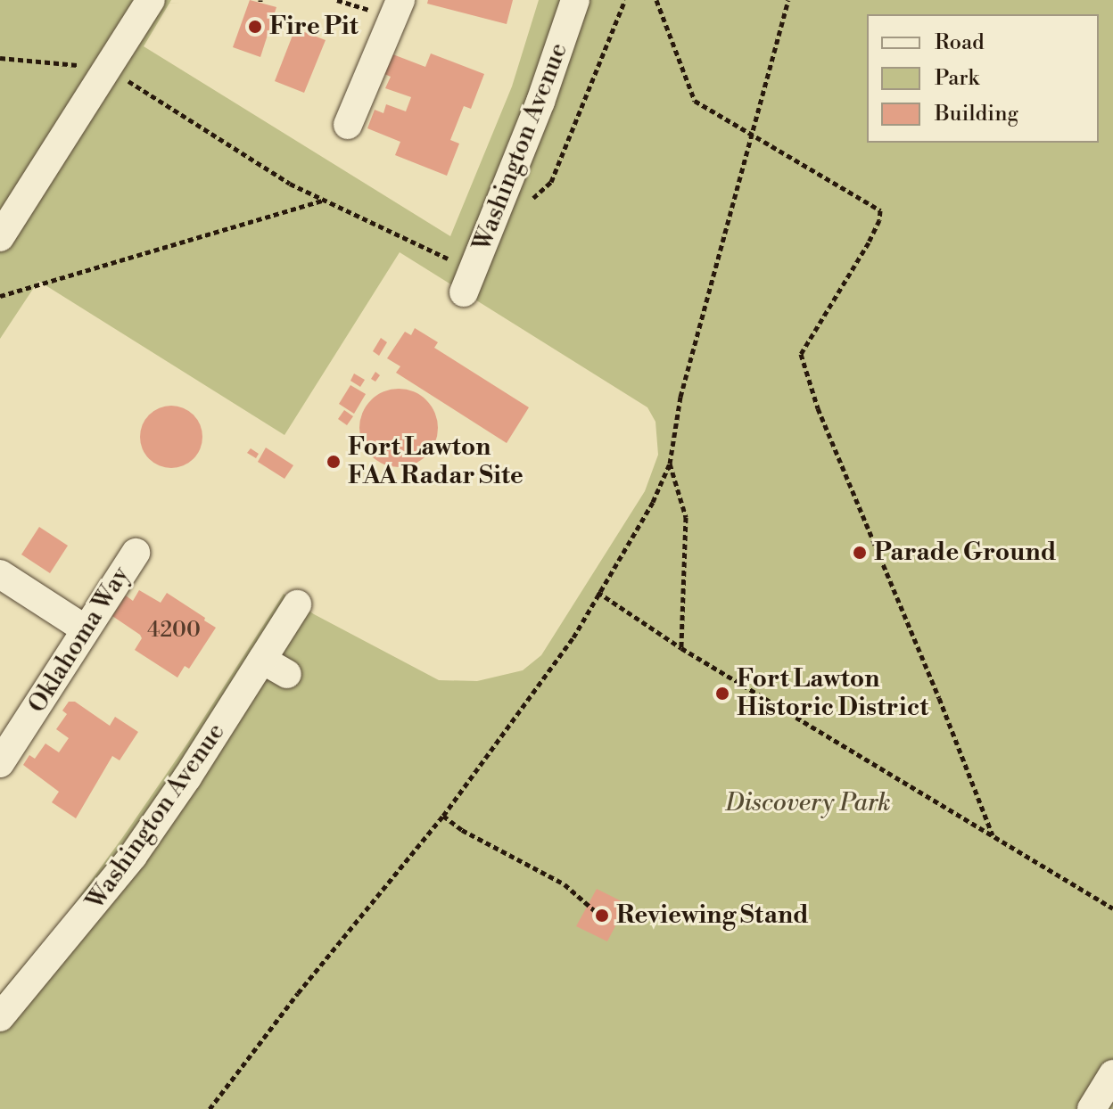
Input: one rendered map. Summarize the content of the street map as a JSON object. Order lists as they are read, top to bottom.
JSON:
{
  "streets": {
    "street": ["Washington Avenue", "Oklahoma Way"]
  },
  "parks": ["Discovery Park"],
  "places": [
    "Fire Pit",
    "Fort Lawton FAA Radar Site",
    "Parade Ground",
    "Fort Lawton Historic District",
    "Reviewing Stand"
  ],
  "house_numbers": ["4200"],
  "legend": ["Road", "Park", "Building"]
}
